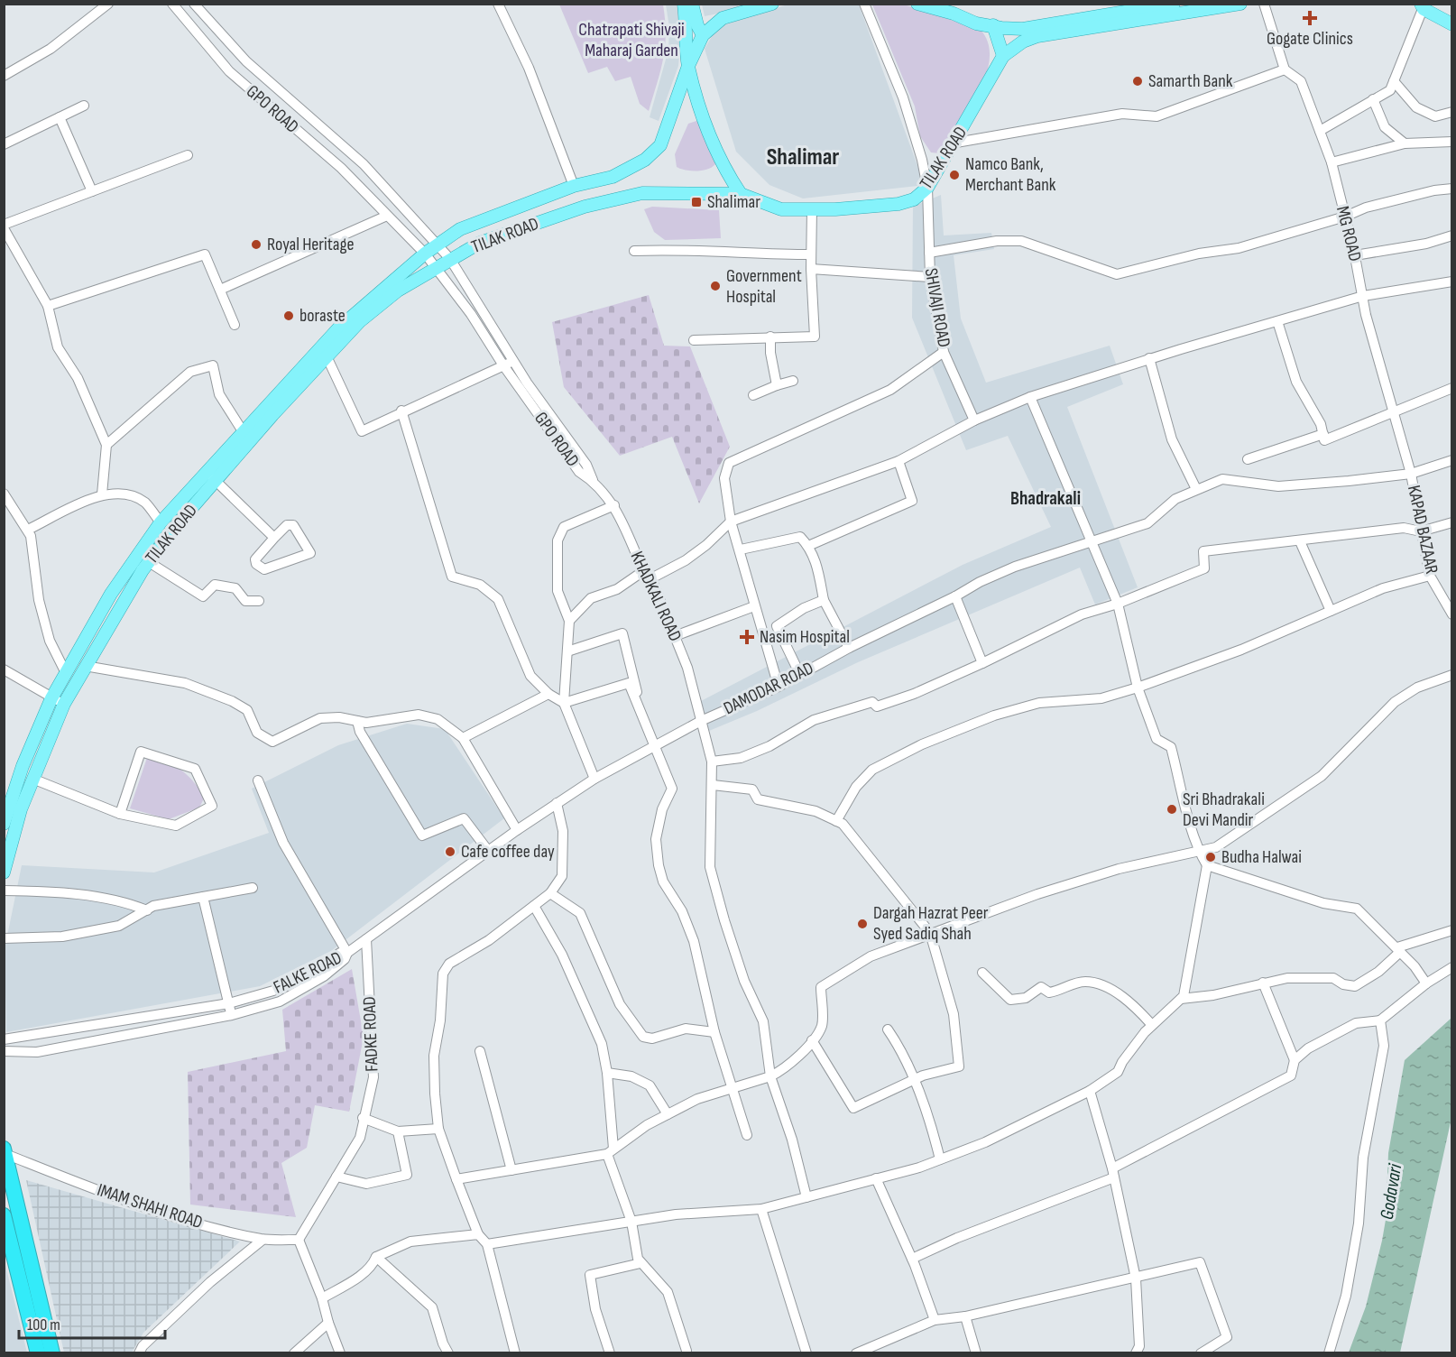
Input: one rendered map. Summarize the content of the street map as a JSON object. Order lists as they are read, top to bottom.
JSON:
{
  "streets": {
    "main road": ["TILAK ROAD"],
    "street": [
      "GPO ROAD",
      "MG ROAD",
      "SHIVAJI ROAD",
      "KAPAD BAZAAR",
      "KHADKALI ROAD",
      "DAMODAR ROAD",
      "FALKE ROAD",
      "FADKE ROAD",
      "IMAM SHAHI ROAD"
    ]
  },
  "crossings": [
    ["GPO ROAD", "TILAK ROAD"],
    ["GPO ROAD", "KHADKALI ROAD"],
    ["TILAK ROAD", "SHIVAJI ROAD"],
    ["MG ROAD", "KAPAD BAZAAR"],
    ["MG ROAD", "DAMODAR ROAD"],
    ["KAPAD BAZAAR", "DAMODAR ROAD"],
    ["KHADKALI ROAD", "DAMODAR ROAD"],
    ["DAMODAR ROAD", "FALKE ROAD"],
    ["DAMODAR ROAD", "FADKE ROAD"],
    ["FADKE ROAD", "IMAM SHAHI ROAD"]
  ],
  "districts": ["Shalimar", "Bhadrakali"],
  "water": ["Godavari"],
  "parks": ["Chatrapati Shivaji Maharaj Garden"],
  "places": {
    "health": ["Gogate Clinics", "Nasim Hospital"],
    "other": [
      "Samarth Bank",
      "Namco Bank, Merchant Bank",
      "Royal Heritage",
      "Government Hospital",
      "boraste",
      "Sri Bhadrakali Devi Mandir",
      "Cafe coffee day",
      "Budha Halwai",
      "Dargah Hazrat Peer Syed Sadiq Shah"
    ],
    "transit": ["Shalimar"]
  },
  "scale_bar": "100 m"
}
